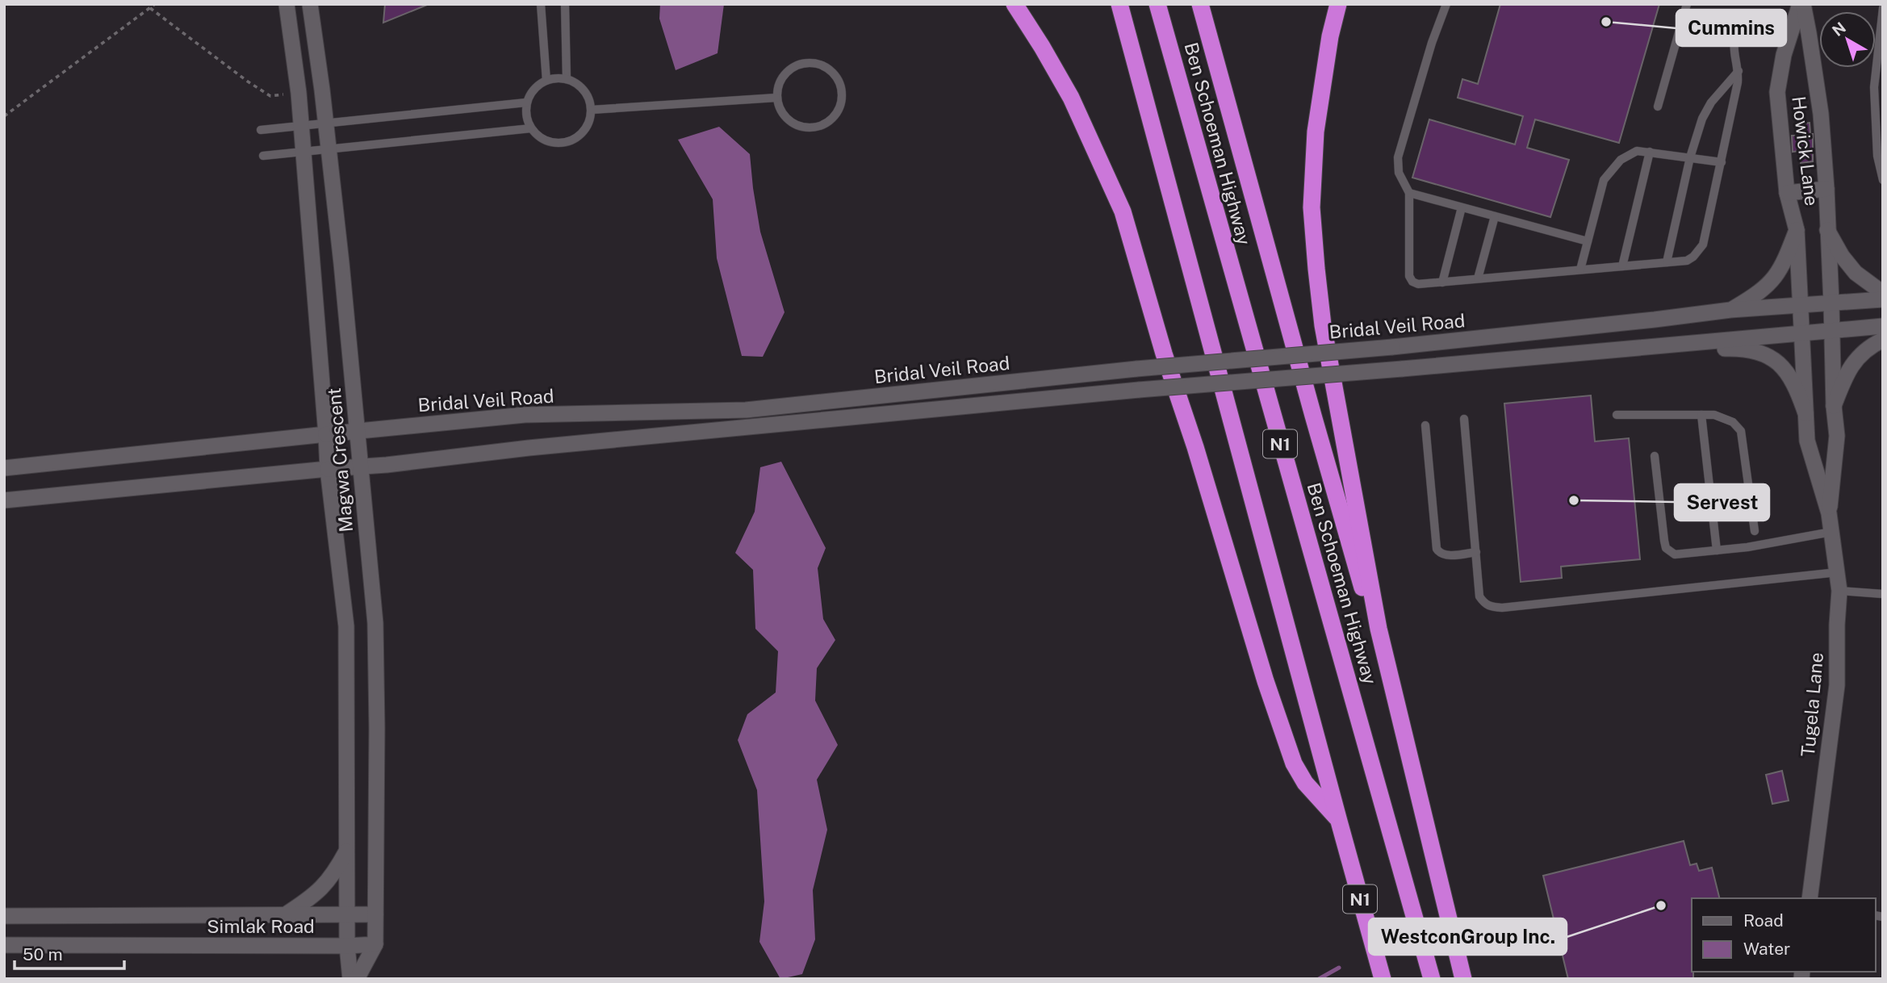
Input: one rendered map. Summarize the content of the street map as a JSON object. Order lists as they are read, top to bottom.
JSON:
{
  "streets": {
    "highway": ["Ben Schoeman Highway", "N1"],
    "street": [
      "Howick Lane",
      "Bridal Veil Road",
      "Magwa Crescent",
      "Tugela Lane",
      "Simlak Road"
    ]
  },
  "crossings": [
    ["Howick Lane", "Bridal Veil Road"],
    ["Howick Lane", "Tugela Lane"],
    ["Bridal Veil Road", "Magwa Crescent"],
    ["Bridal Veil Road", "Tugela Lane"],
    ["Magwa Crescent", "Simlak Road"]
  ],
  "places": ["Cummins", "Servest", "WestconGroup Inc."],
  "legend": ["Road", "Water"],
  "scale_bar": "50 m",
  "north": "top left"
}
